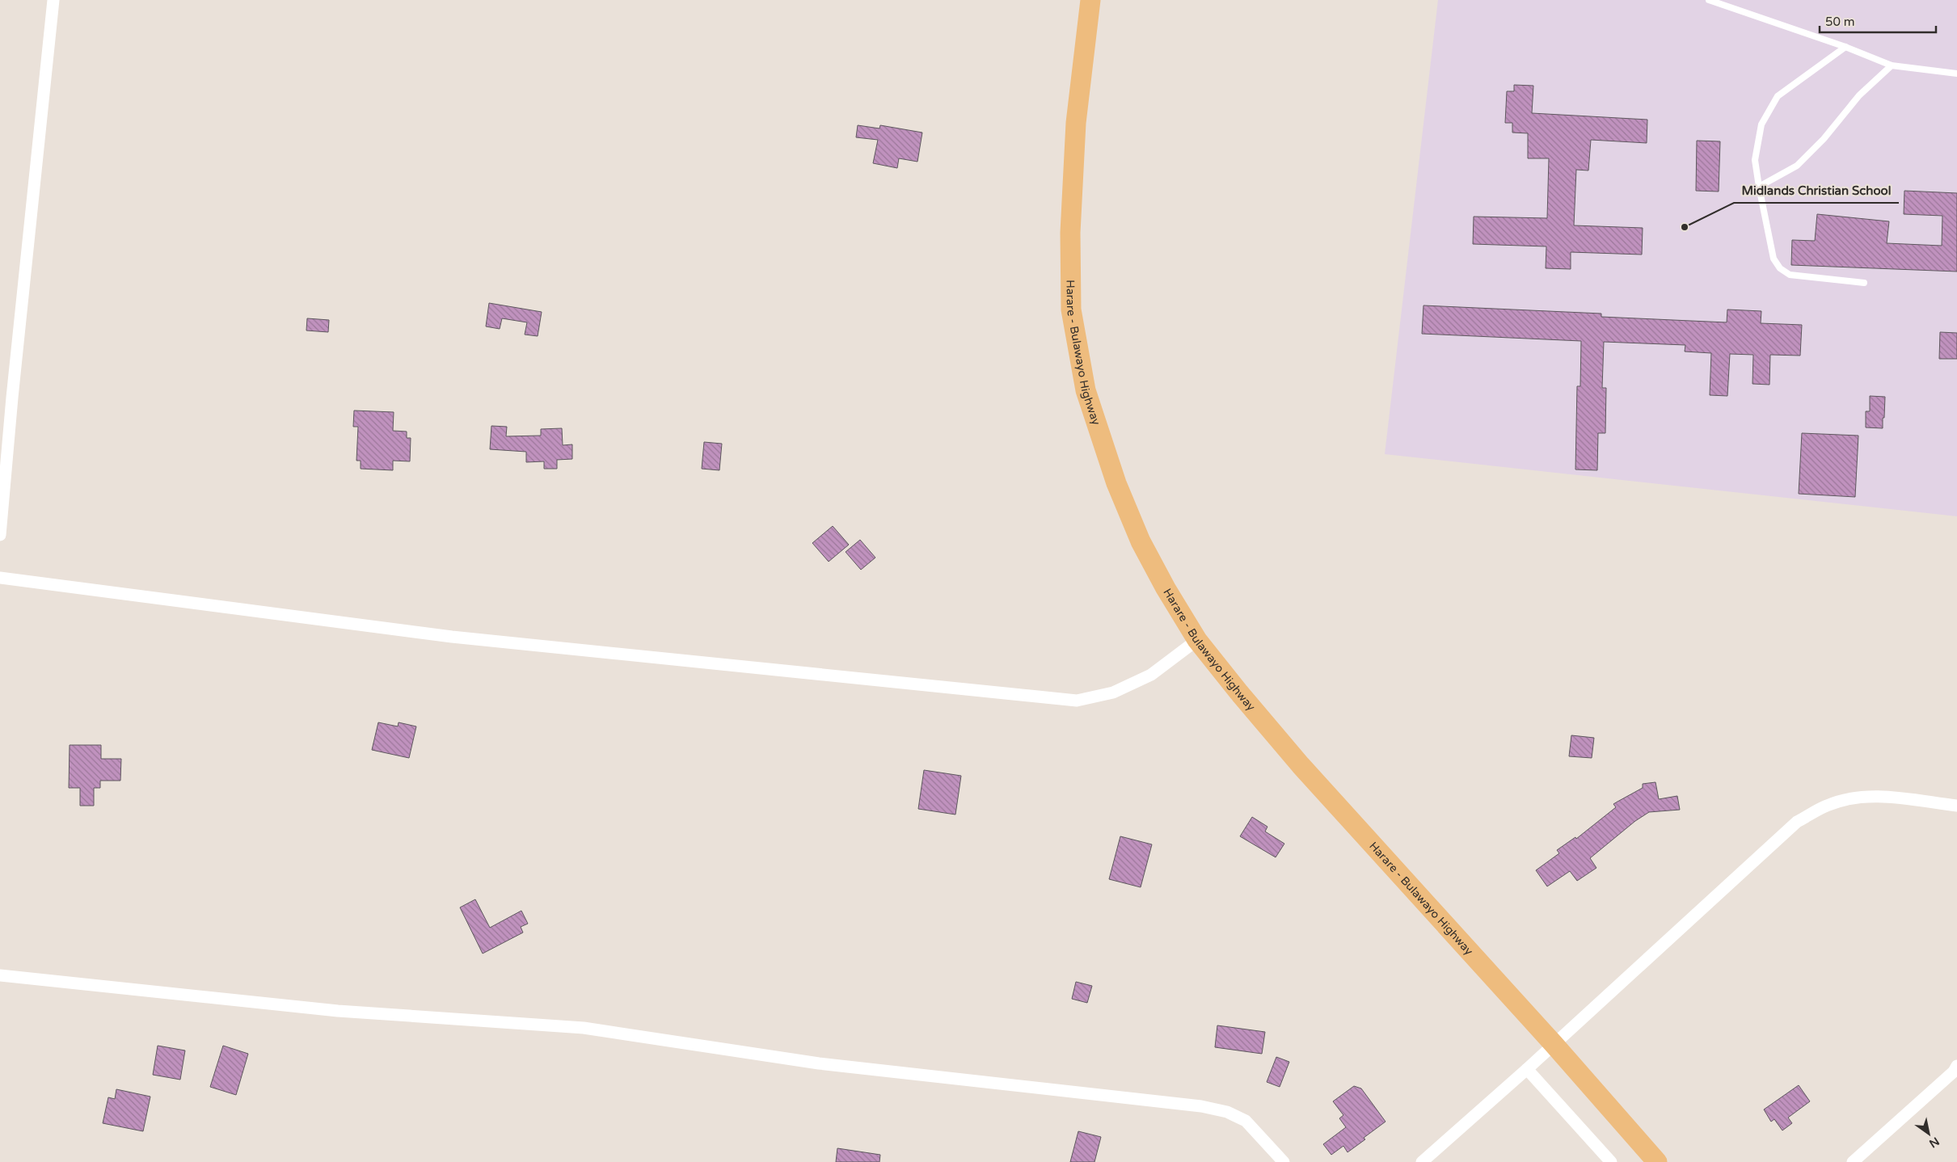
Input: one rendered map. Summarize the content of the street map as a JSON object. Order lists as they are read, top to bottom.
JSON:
{
  "streets": {
    "highway": ["Harare - Bulawayo Highway"]
  },
  "places": ["Midlands Christian School"],
  "scale_bar": "50 m",
  "north": "bottom right"
}
